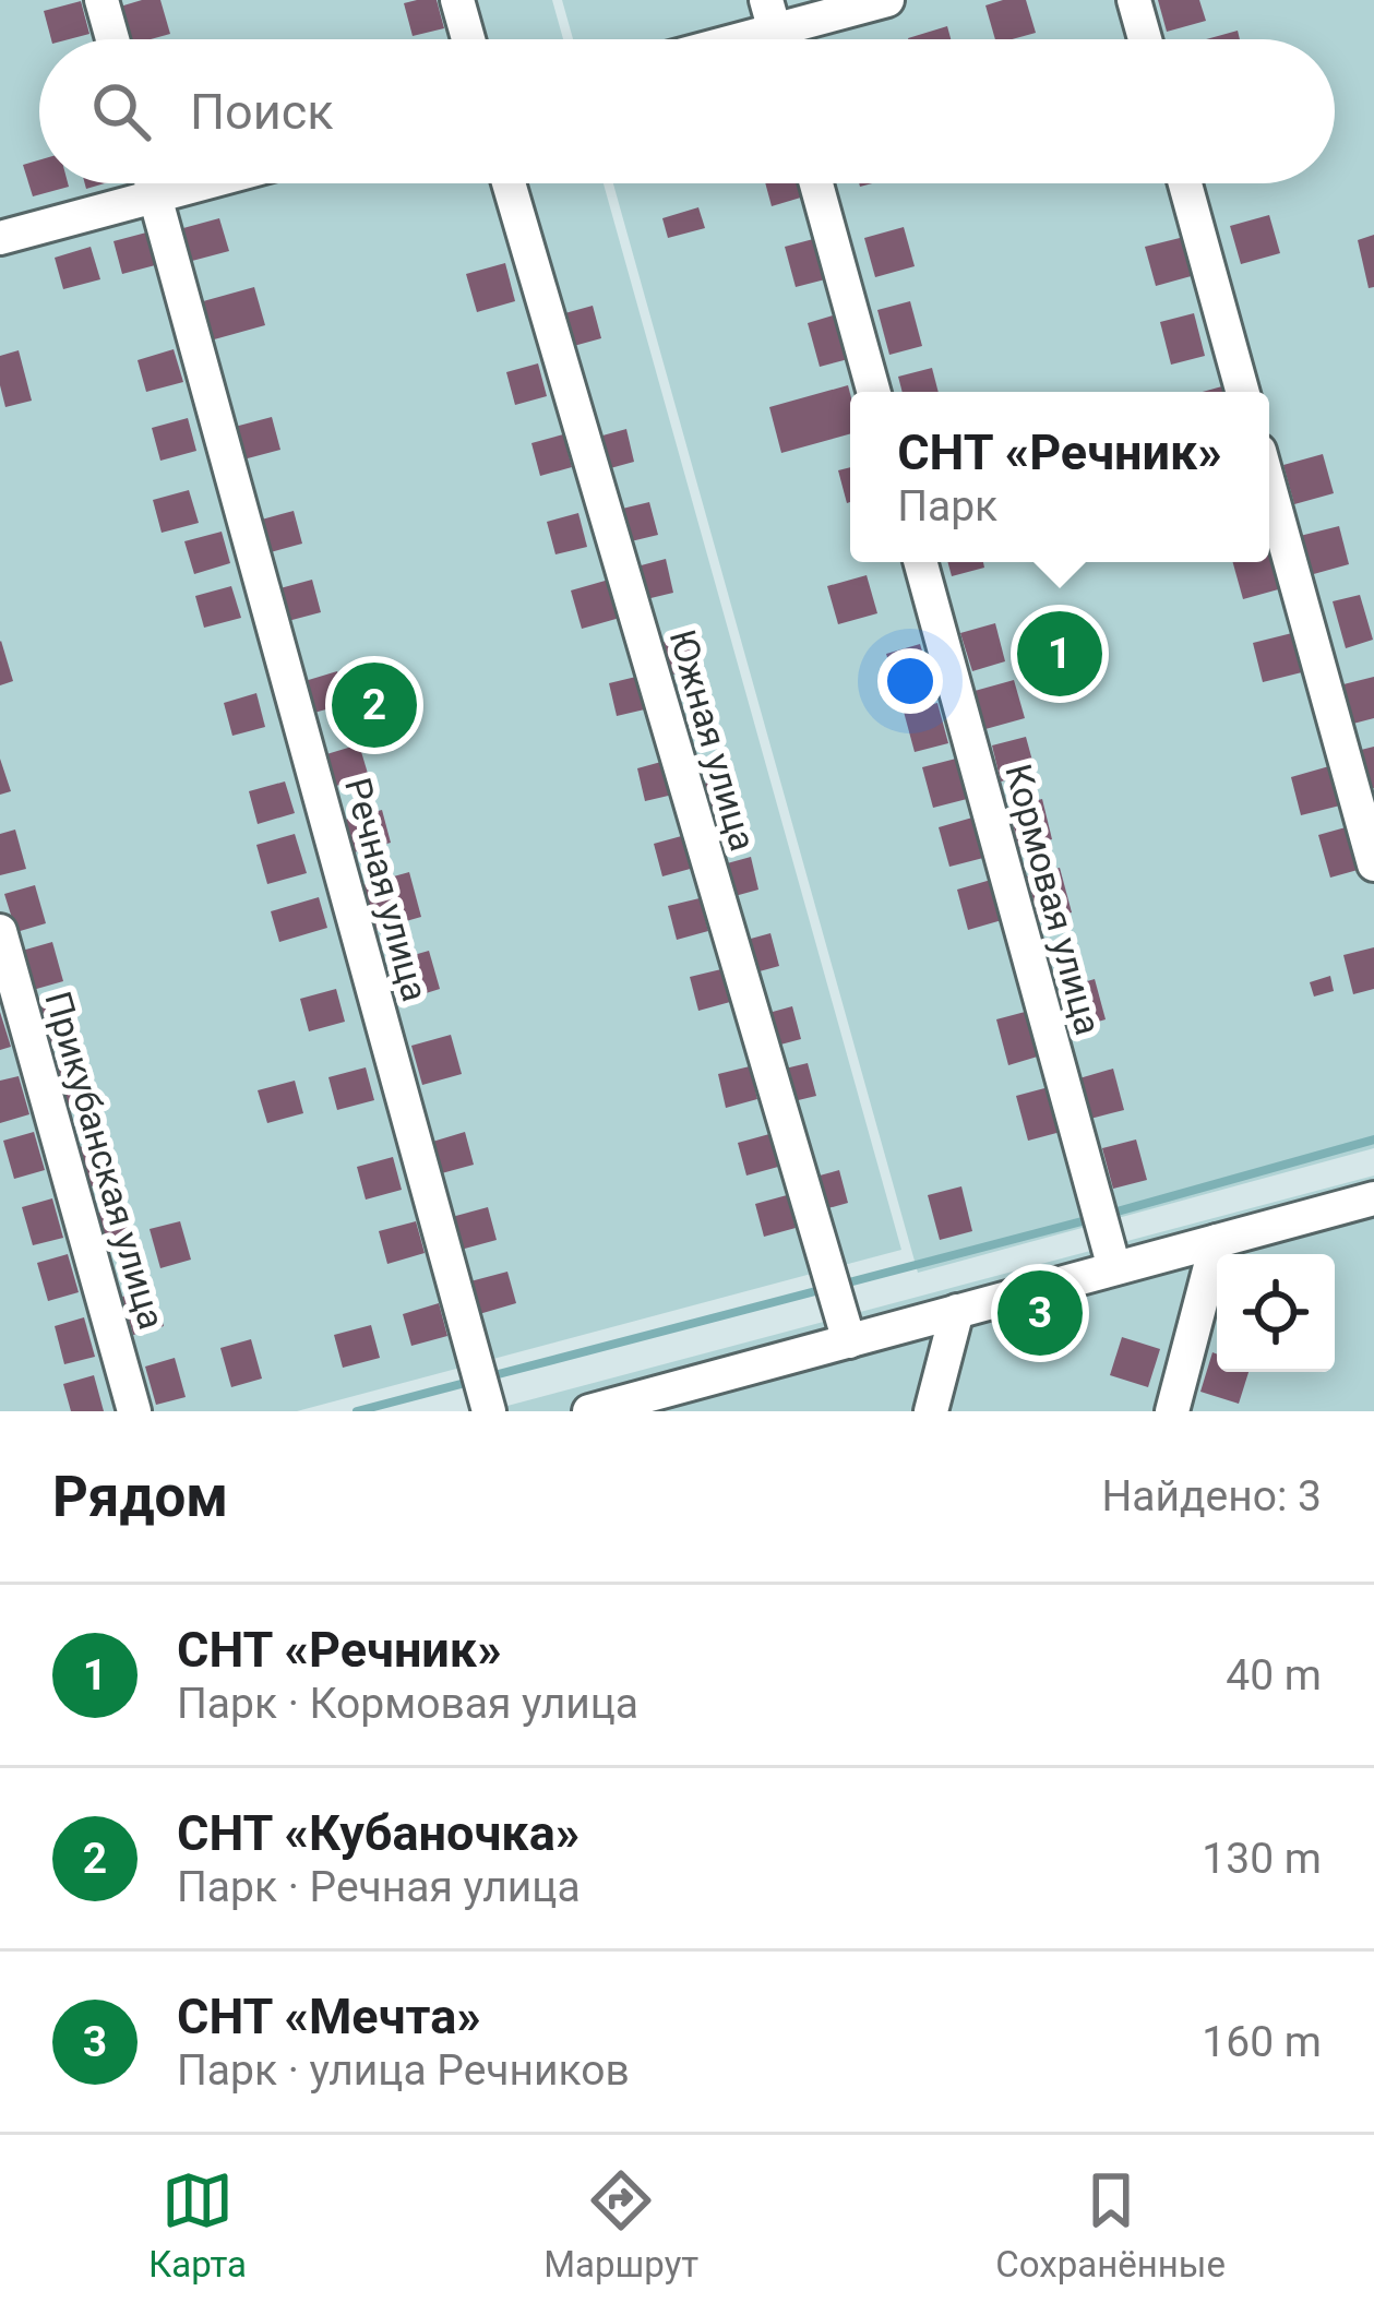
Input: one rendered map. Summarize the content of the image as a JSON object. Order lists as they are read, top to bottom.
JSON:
{
  "streets": {
    "street": [
      "Южная улица",
      "Речная улица",
      "Кормовая улица",
      "Прикубанская улица"
    ]
  },
  "page": {
    "search": "Поиск",
    "popup": ["СНТ «Речник»", "Парк"],
    "pins": ["1", "2", "3"],
    "heading": ["Рядом", "Найдено: 3"],
    "list": [
      {
        "mark": "1",
        "name": "СНТ «Речник»",
        "note": "Парк · Кормовая улица",
        "value": "40 m"
      },
      {
        "mark": "2",
        "name": "СНТ «Кубаночка»",
        "note": "Парк · Речная улица",
        "value": "130 m"
      },
      {
        "mark": "3",
        "name": "СНТ «Мечта»",
        "note": "Парк · улица Речников",
        "value": "160 m"
      }
    ],
    "nav": ["Карта", "Маршрут", "Сохранённые"]
  }
}
